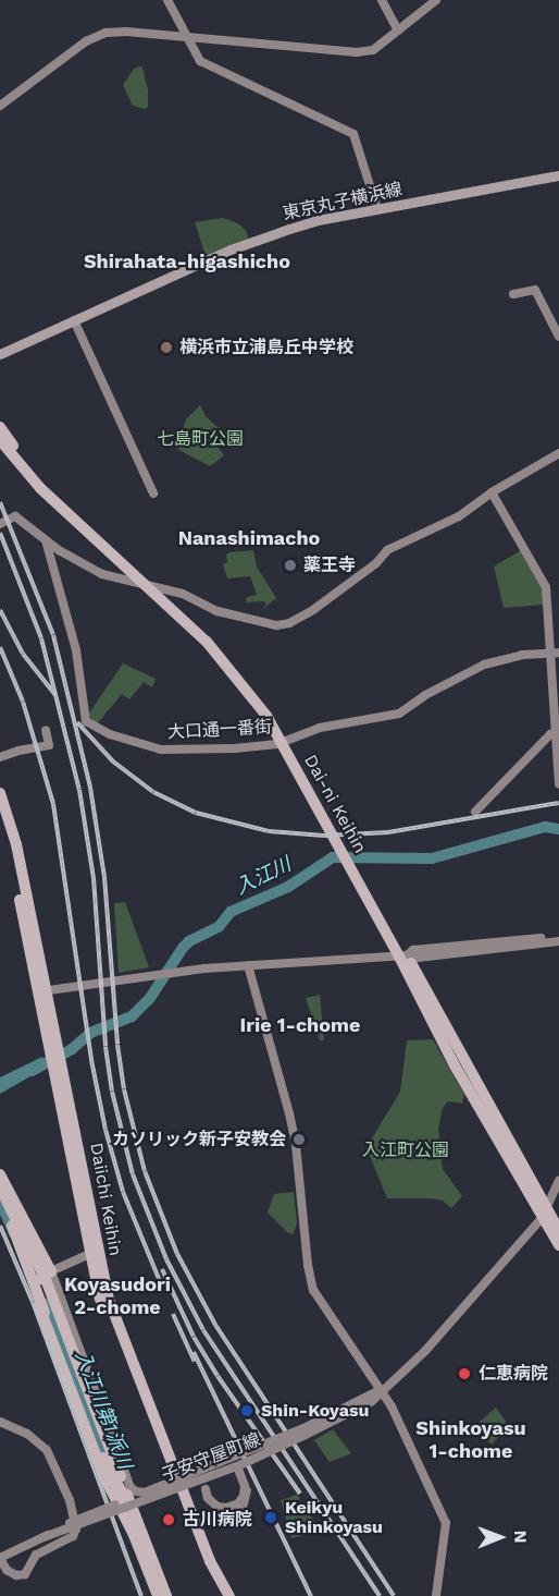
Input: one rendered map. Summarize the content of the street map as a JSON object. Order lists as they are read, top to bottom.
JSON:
{
  "streets": {
    "highway": ["Dai-ni Keihin", "Daiichi Keihin"],
    "main road": ["東京丸子横浜線"],
    "street": ["大口通一番街", "子安守屋町線"]
  },
  "crossings": [
    ["大口通一番街", "Dai-ni Keihin"],
    ["Dai-ni Keihin", "子安守屋町線"]
  ],
  "districts": [
    "Shirahata-higashicho",
    "Nanashimacho",
    "Irie 1-chome",
    "Koyasudori 2-chome",
    "Shinkoyasu 1-chome"
  ],
  "water": ["入江川", "入江川第1派川"],
  "parks": ["七島町公園", "入江町公園"],
  "places": [
    "横浜市立浦島丘中学校",
    "薬王寺",
    "カソリック新子安教会",
    "仁恵病院",
    "Shin-Koyasu",
    "Keikyu Shinkoyasu",
    "古川病院"
  ],
  "north": "right"
}
